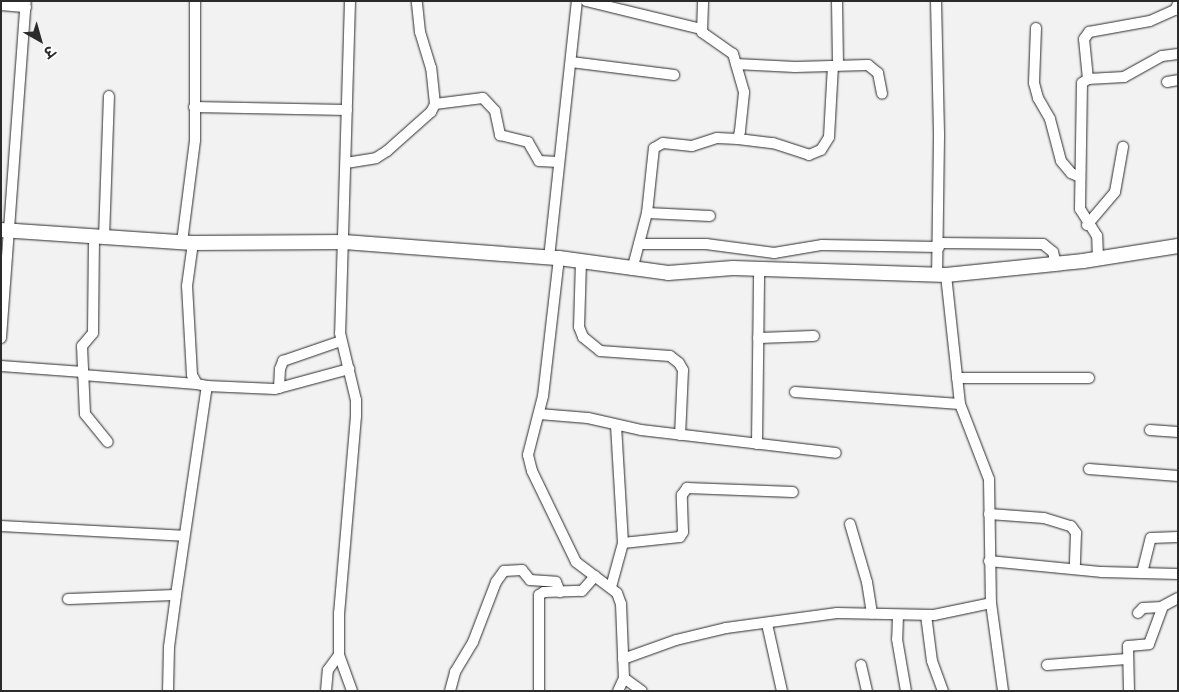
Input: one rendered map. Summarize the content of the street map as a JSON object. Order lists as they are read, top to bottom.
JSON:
{
  "north": "bottom right"
}
